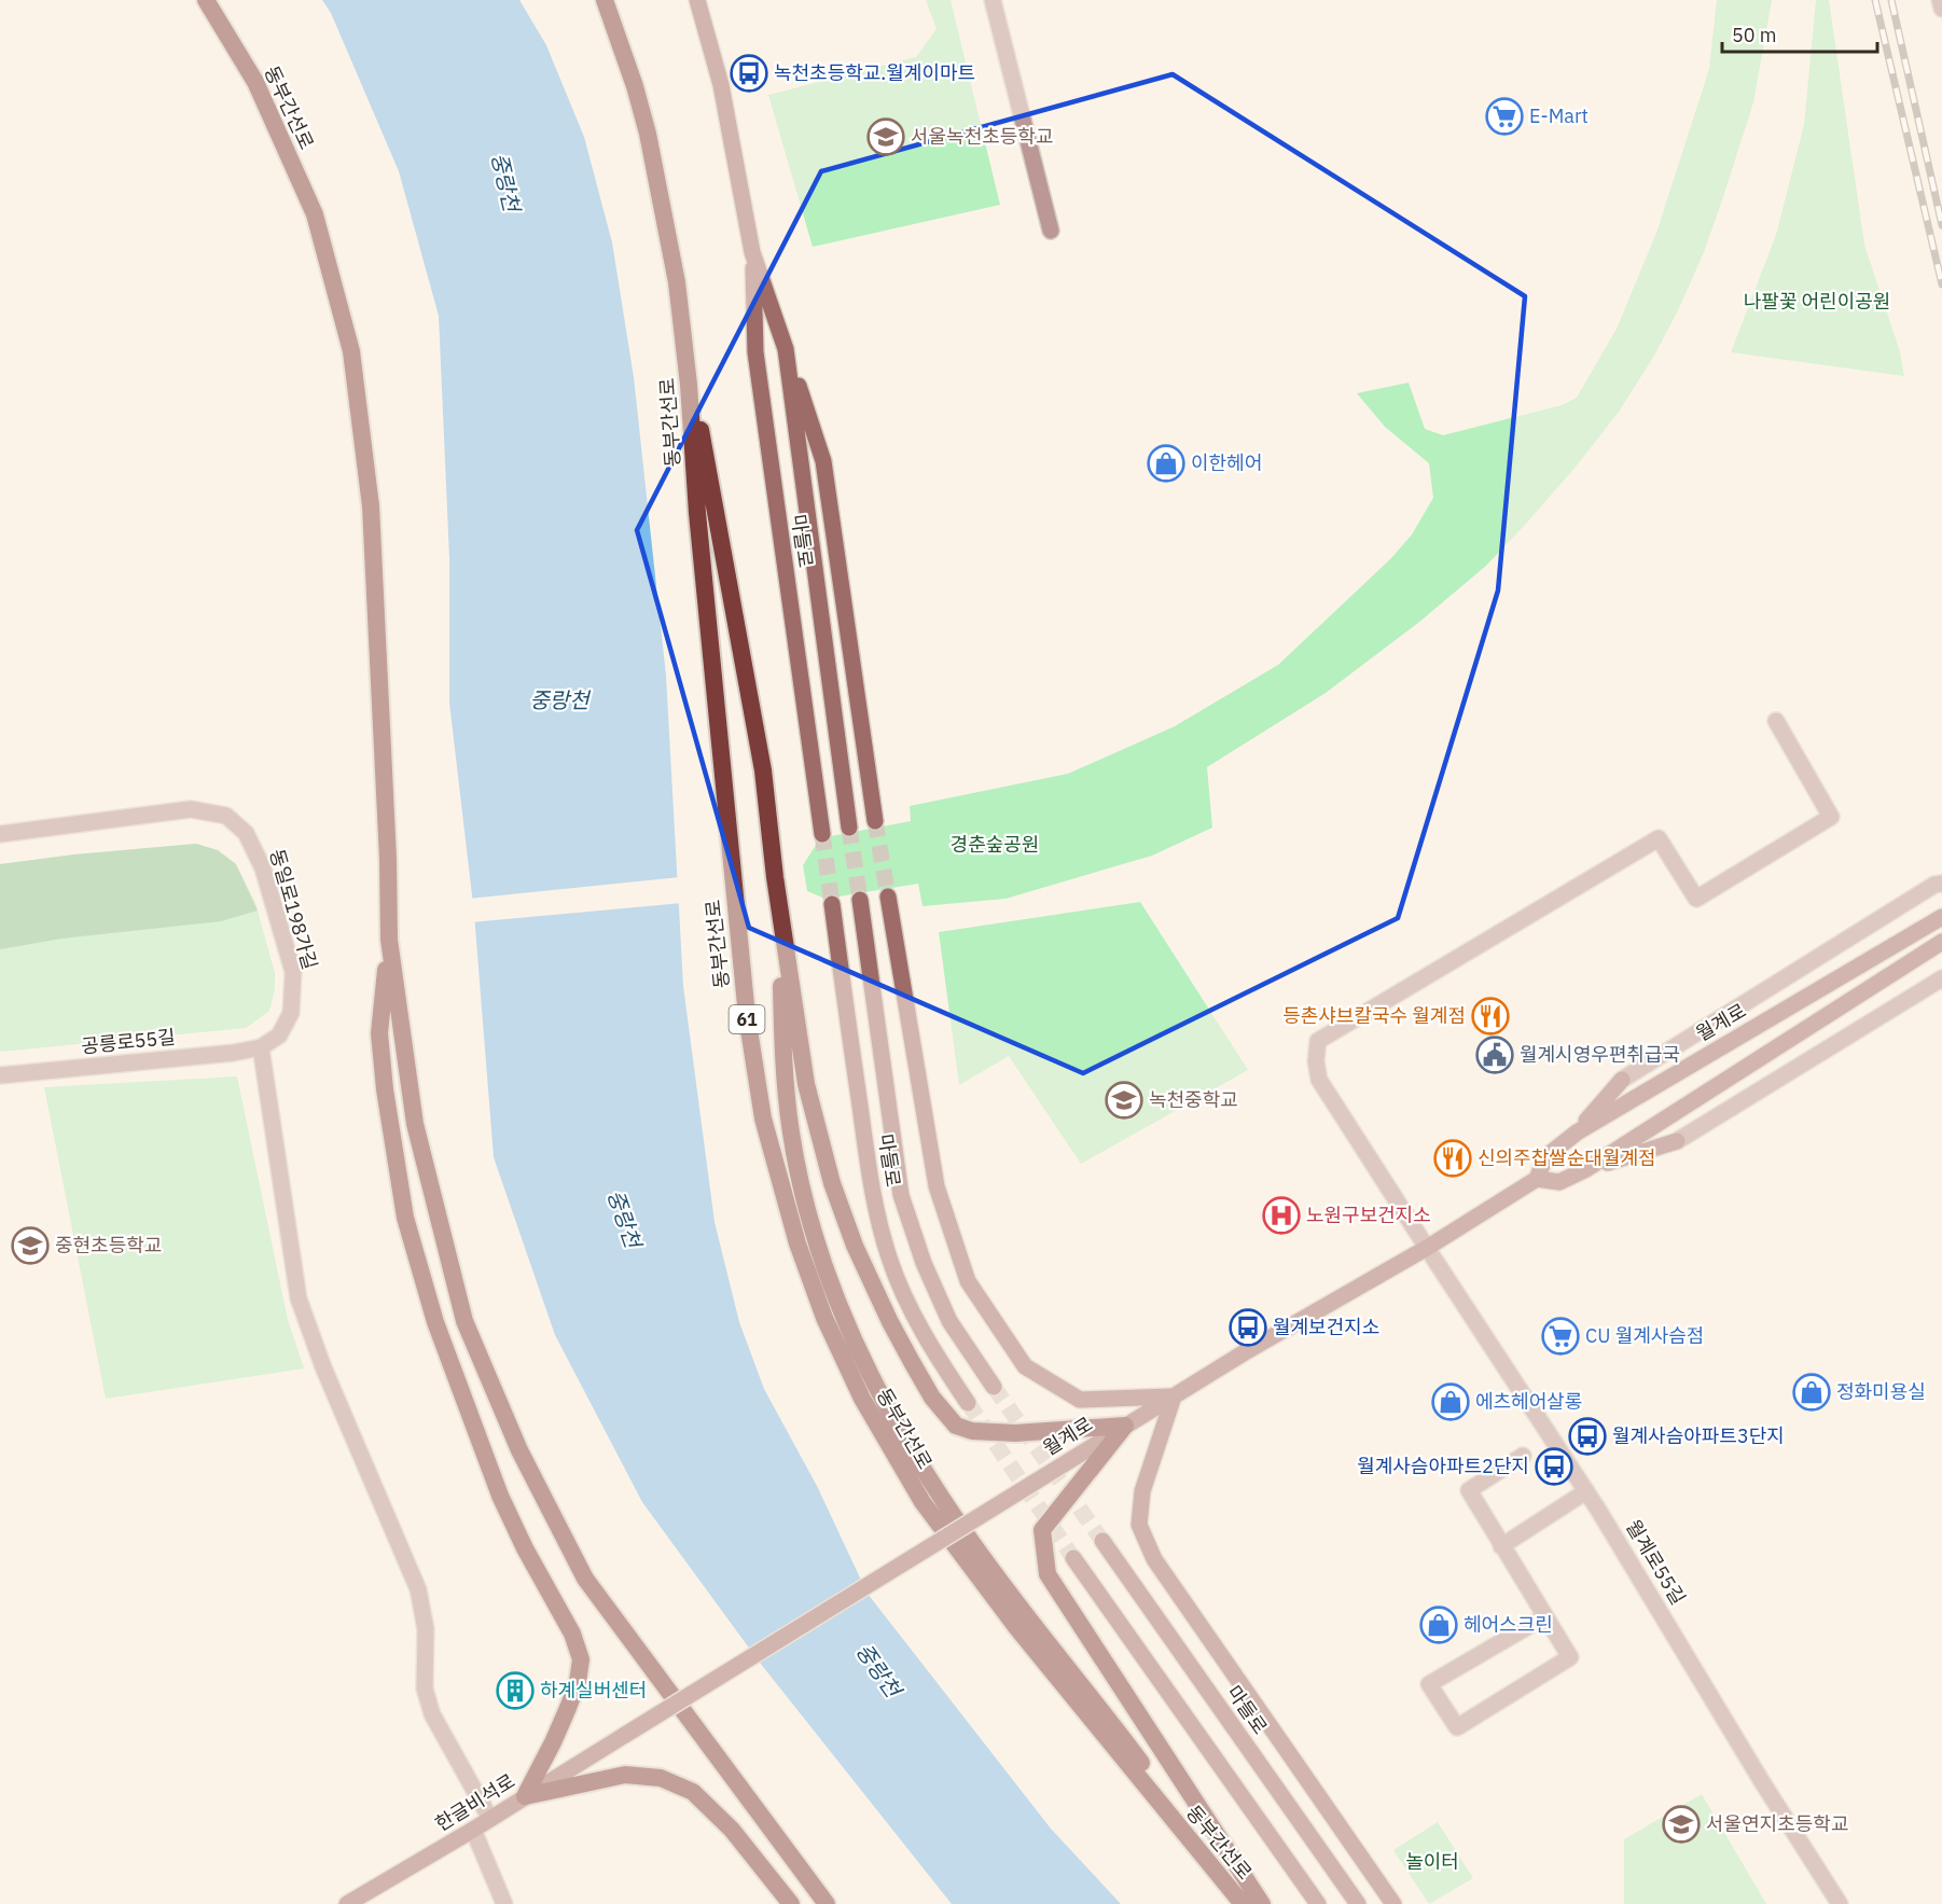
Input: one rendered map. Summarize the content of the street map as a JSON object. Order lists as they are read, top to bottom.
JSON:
{
  "streets": {
    "highway": ["동부간선로", "61"],
    "main road": ["마들로", "월계로", "한글비석로"],
    "street": ["동일로198가길", "공릉로55길", "월계로55길"]
  },
  "crossings": [
    ["동일로198가길", "공릉로55길"],
    ["월계로", "월계로55길"],
    ["월계로", "한글비석로"]
  ],
  "water": ["중랑천"],
  "parks": ["나팔꽃 어린이공원", "경춘숲공원", "놀이터"],
  "places": {
    "bus stop": [
      "녹천초등학교.월계이마트",
      "월계보건지소",
      "월계사슴아파트3단지",
      "월계사슴아파트2단지"
    ],
    "supermarket": ["E-Mart", "CU 월계사슴점"],
    "school or university": [
      "서울녹천초등학교",
      "녹천중학교",
      "중현초등학교",
      "서울연지초등학교"
    ],
    "shop": [
      "이한헤어",
      "정화미용실",
      "에츠헤어살롱",
      "헤어스크린"
    ],
    "restaurant": ["등촌샤브칼국수 월계점", "신의주찹쌀순대월계점"],
    "public building": ["월계시영우편취급국"],
    "hospital": ["노원구보건지소"],
    "building": ["하계실버센터"]
  },
  "scale_bar": "50 m"
}
